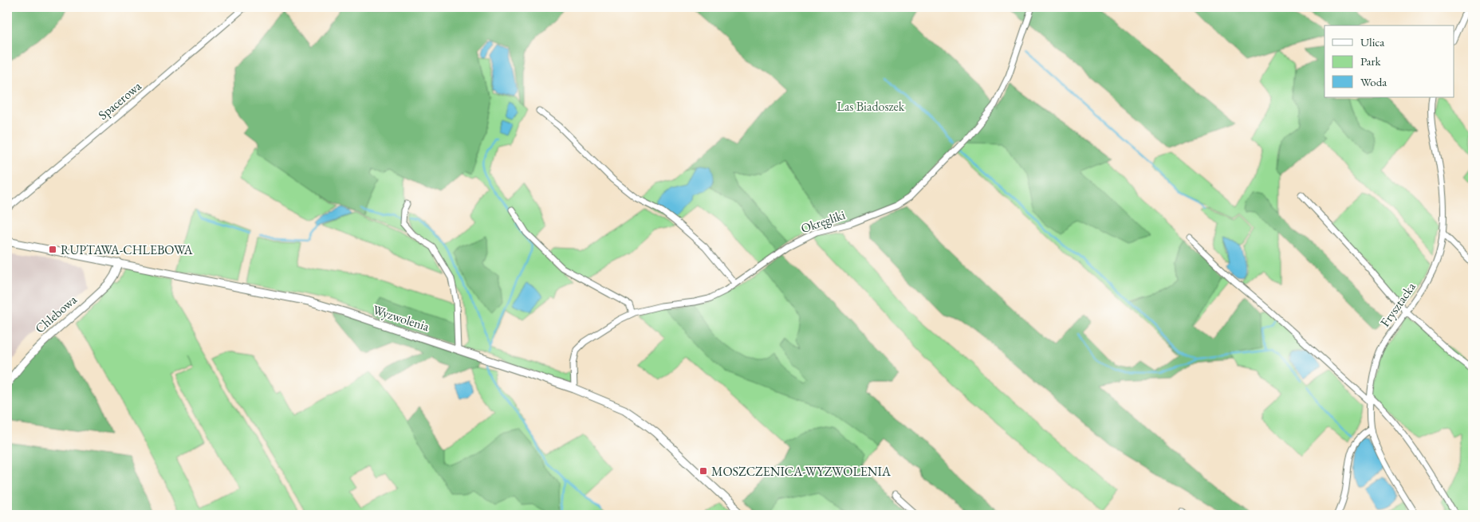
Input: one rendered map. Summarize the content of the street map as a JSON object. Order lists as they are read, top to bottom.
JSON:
{
  "streets": {
    "street": [
      "Spacerowa",
      "Okręgliki",
      "Frysztacka",
      "Chlebowa",
      "Wyzwolenia"
    ]
  },
  "crossings": [
    ["Okręgliki", "Wyzwolenia"],
    ["Chlebowa", "Wyzwolenia"]
  ],
  "parks": ["Las Biadoszek"],
  "places": {
    "transit": ["RUPTAWA-CHLEBOWA", "MOSZCZENICA-WYZWOLENIA"]
  },
  "legend": ["Ulica", "Park", "Woda"]
}
